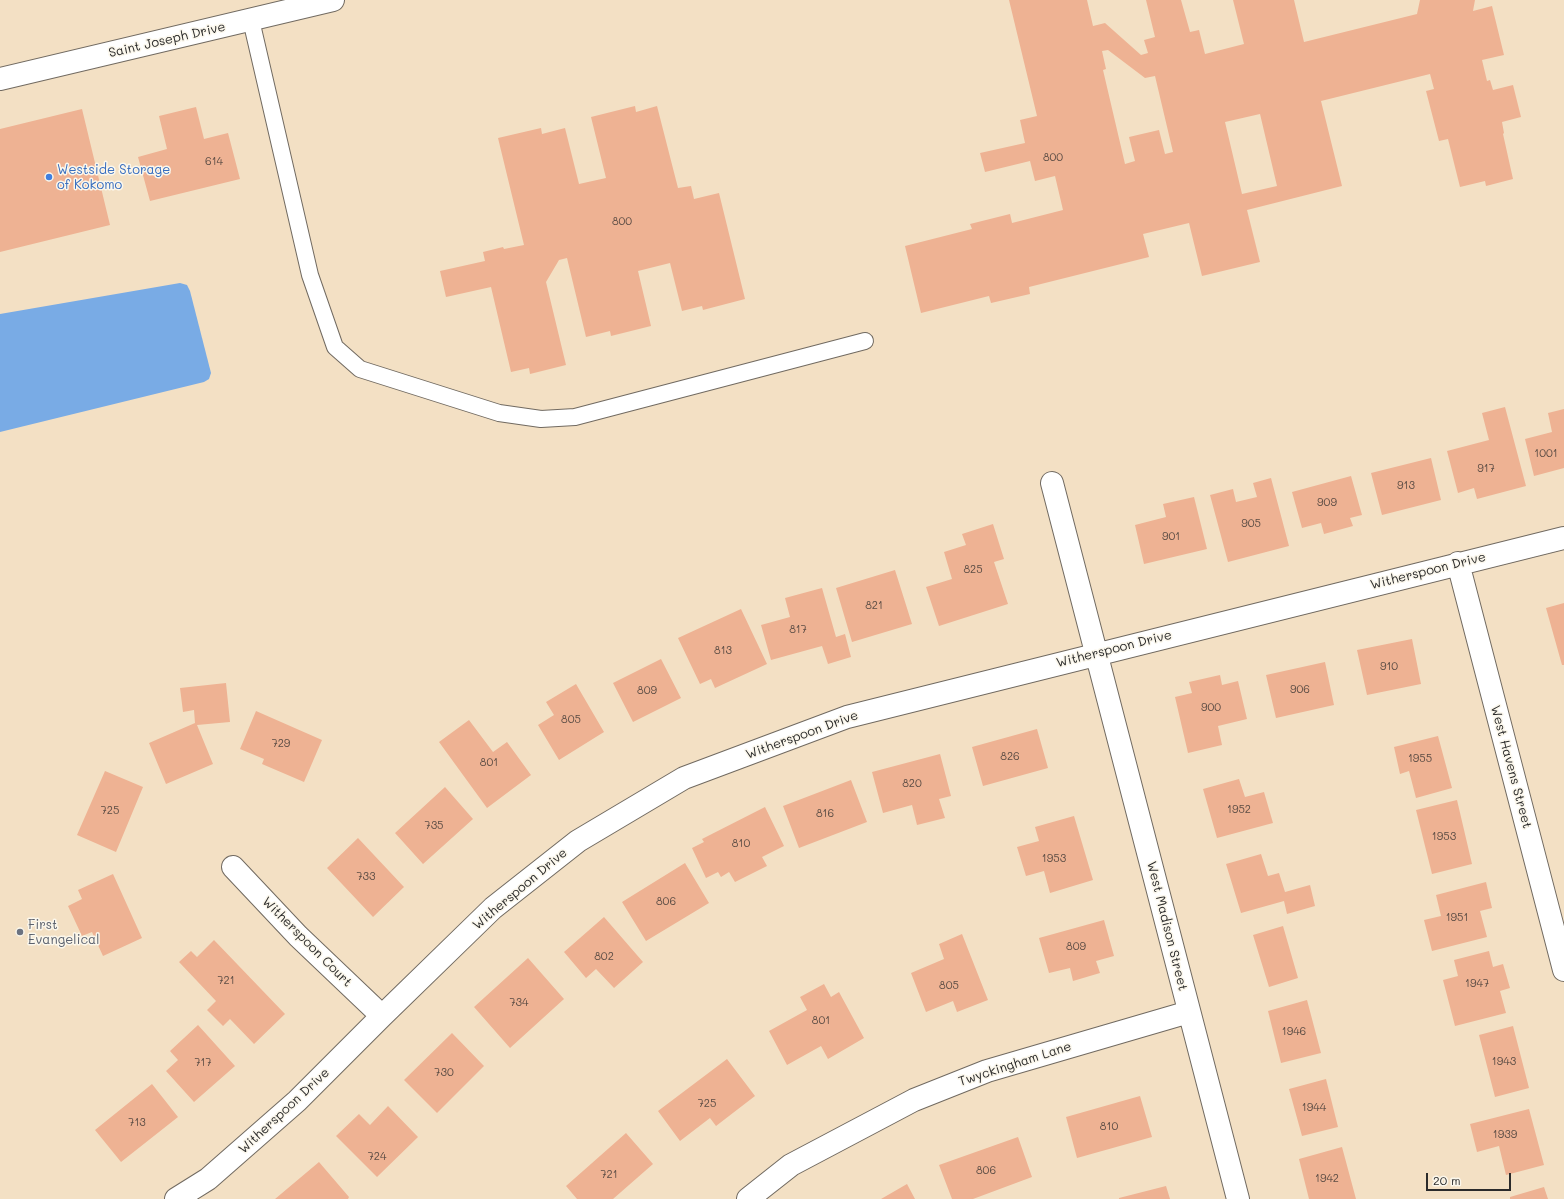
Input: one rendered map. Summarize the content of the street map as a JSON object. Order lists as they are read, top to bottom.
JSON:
{
  "streets": {
    "street": [
      "Saint Joseph Drive",
      "Witherspoon Drive",
      "West Havens Street",
      "West Madison Street",
      "Witherspoon Court",
      "Twyckingham Lane"
    ]
  },
  "crossings": [
    ["Witherspoon Drive", "West Havens Street"],
    ["Witherspoon Drive", "West Madison Street"],
    ["Witherspoon Drive", "Witherspoon Court"],
    ["West Madison Street", "Twyckingham Lane"]
  ],
  "places": ["Westside Storage of Kokomo", "First Evangelical"],
  "house_numbers": [
    "800",
    "614",
    "800",
    "1001",
    "917",
    "913",
    "909",
    "905",
    "901",
    "825",
    "821",
    "817",
    "813",
    "910",
    "906",
    "809",
    "900",
    "805",
    "729",
    "826",
    "1955",
    "801",
    "820",
    "1952",
    "725",
    "816",
    "735",
    "1953",
    "810",
    "1953",
    "733",
    "806",
    "1951",
    "809",
    "802",
    "721",
    "1947",
    "805",
    "734",
    "801",
    "1946",
    "1943",
    "717",
    "730",
    "725",
    "1944",
    "713",
    "810",
    "1939",
    "724",
    "806",
    "721",
    "1942"
  ],
  "scale_bar": "20 m"
}
